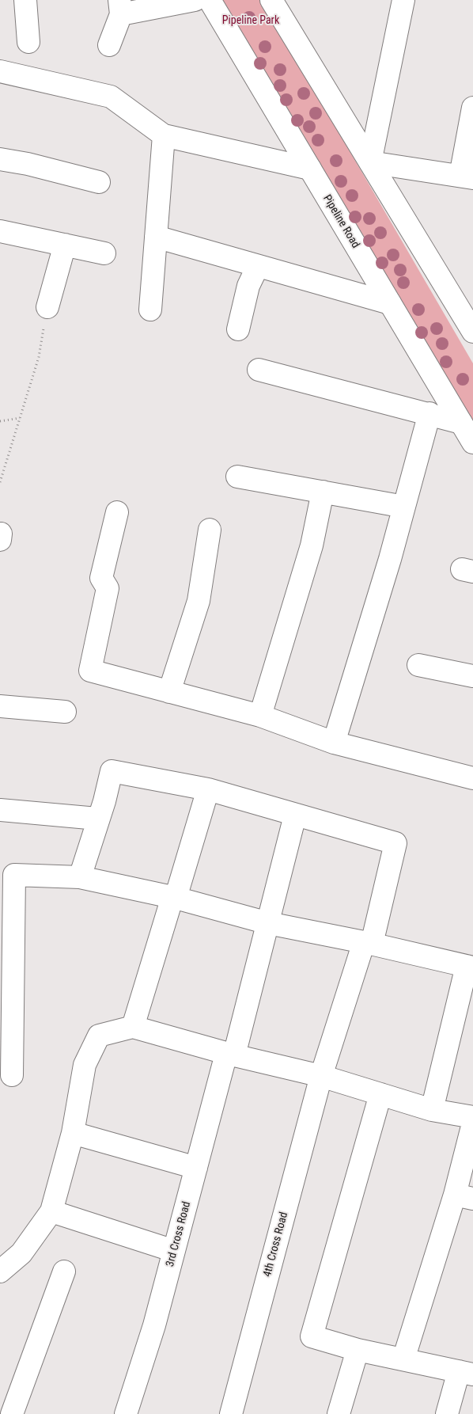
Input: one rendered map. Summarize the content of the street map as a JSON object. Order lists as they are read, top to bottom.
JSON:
{
  "streets": {
    "street": ["Pipeline Road", "3rd Cross Road", "4th Cross Road"]
  },
  "crossings": [
    ["3rd Cross Road", "4th Cross Road"]
  ],
  "parks": ["Pipeline Park"]
}
